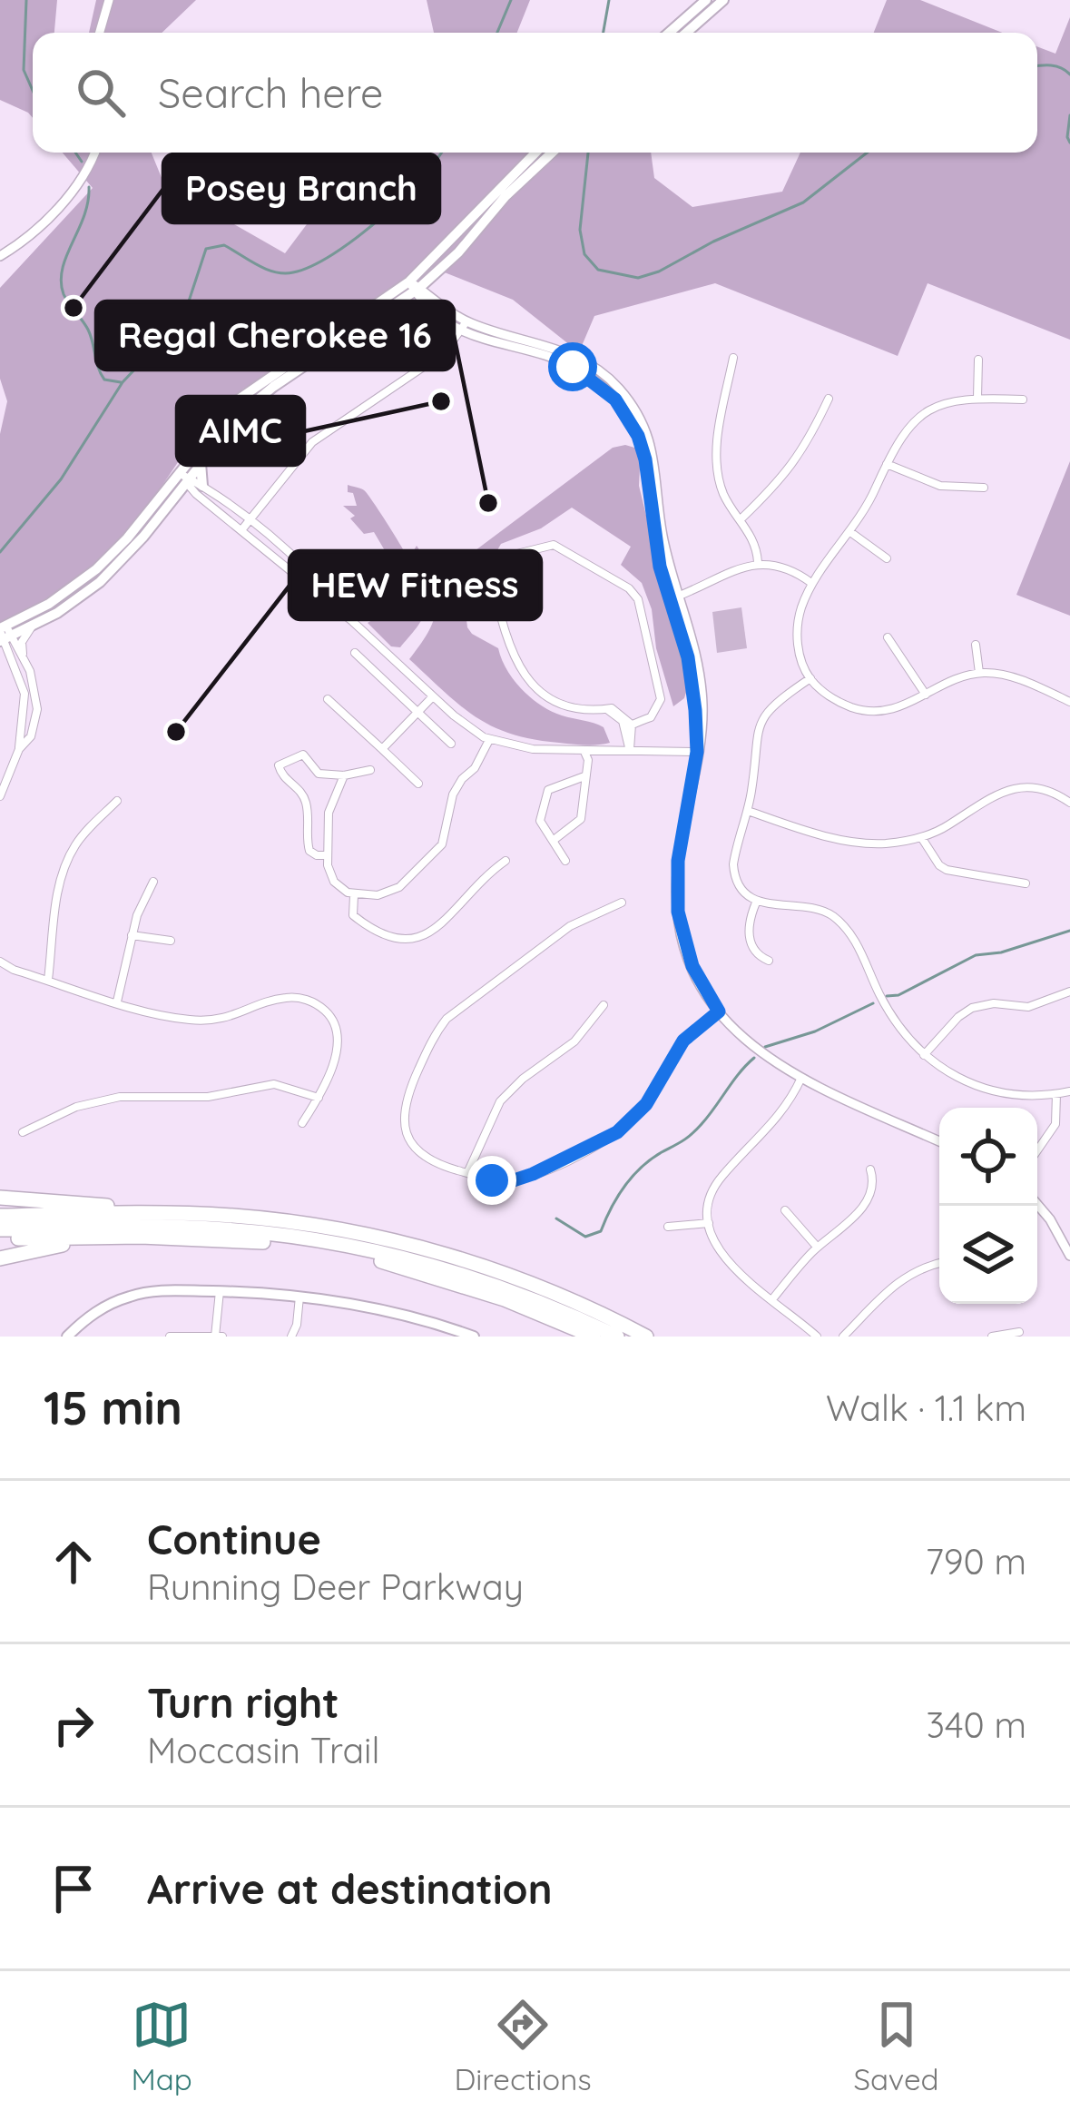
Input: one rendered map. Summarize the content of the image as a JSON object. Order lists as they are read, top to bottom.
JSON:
{
  "places": [
    "Posey Branch",
    "AIMC",
    "Regal Cherokee 16",
    "HEW Fitness"
  ],
  "page": {
    "search": "Search here",
    "heading": ["15 min", "Walk · 1.1 km"],
    "list": [
      ["Continue", "Running Deer Parkway", "790 m"],
      ["Turn right", "Moccasin Trail", "340 m"],
      "Arrive at destination"
    ],
    "nav": ["Map", "Directions", "Saved"]
  }
}
